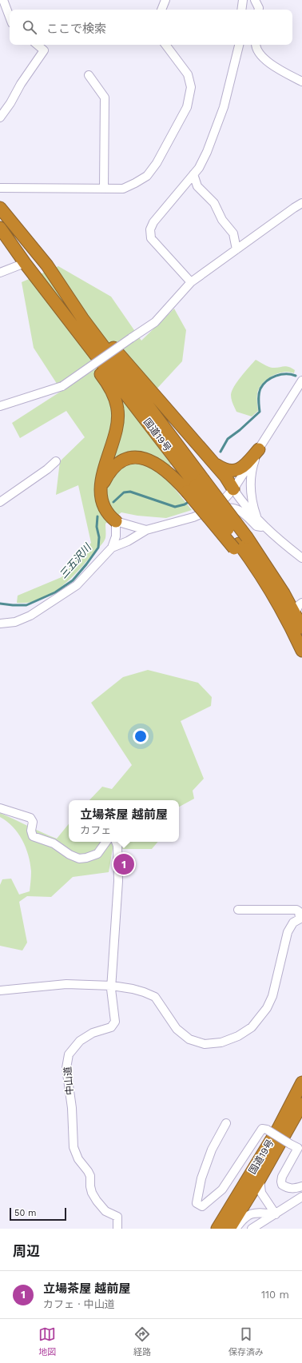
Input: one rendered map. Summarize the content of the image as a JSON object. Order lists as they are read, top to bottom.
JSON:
{
  "streets": {
    "highway": ["国道19号"],
    "street": ["中山道"]
  },
  "water": ["三五沢川"],
  "scale_bar": "50 m",
  "page": {
    "search": "ここで検索",
    "popup": ["立場茶屋 越前屋", "カフェ"],
    "pins": "1",
    "scale": "50 m",
    "heading": "周辺",
    "list": [
      {
        "mark": "1",
        "name": "立場茶屋 越前屋",
        "note": "カフェ · 中山道",
        "value": "110 m"
      }
    ],
    "nav": ["地図", "経路", "保存済み"]
  }
}
